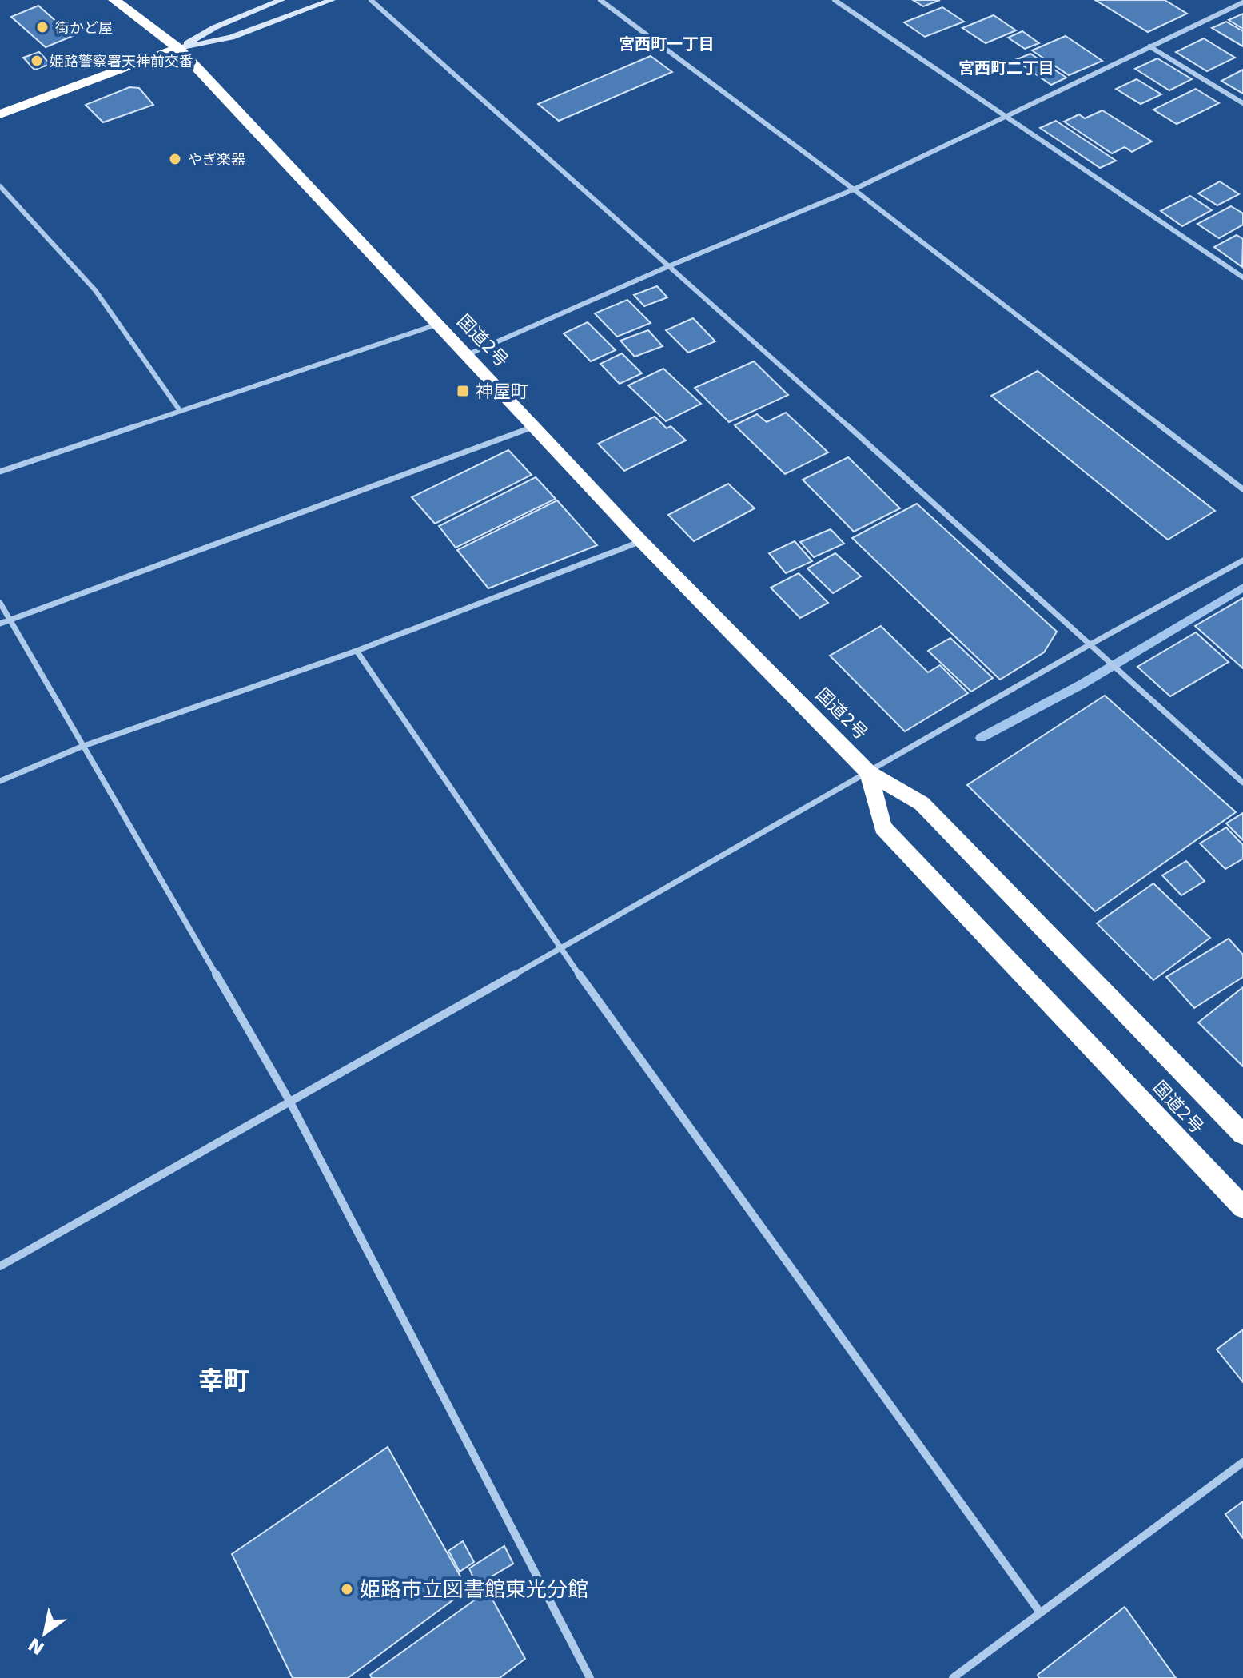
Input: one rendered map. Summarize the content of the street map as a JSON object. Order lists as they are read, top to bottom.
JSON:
{
  "streets": {
    "highway": ["国道2号"]
  },
  "districts": ["宮西町一丁目", "宮西町二丁目", "幸町"],
  "places": {
    "other": [
      "街かど屋",
      "姫路警察署天神前交番",
      "やぎ楽器",
      "姫路市立図書館東光分館"
    ],
    "transit": ["神屋町"]
  },
  "north": "bottom left"
}
